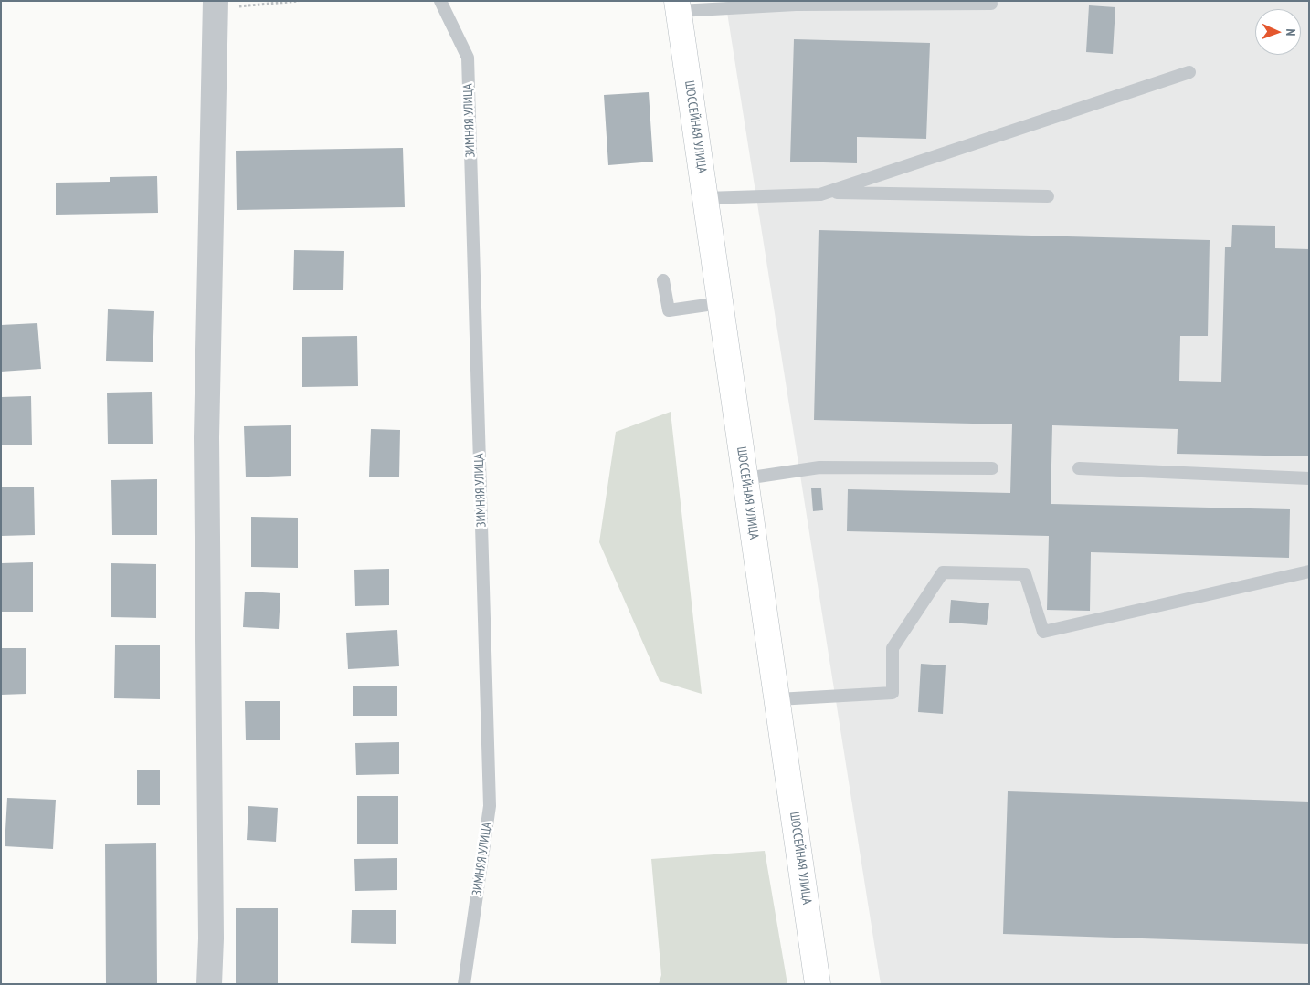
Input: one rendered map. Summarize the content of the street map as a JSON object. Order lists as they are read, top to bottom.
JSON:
{
  "streets": {
    "main road": ["ШОССЕЙНАЯ УЛИЦА"],
    "lane": ["ЗИМНЯЯ УЛИЦА"]
  },
  "north": "right"
}
